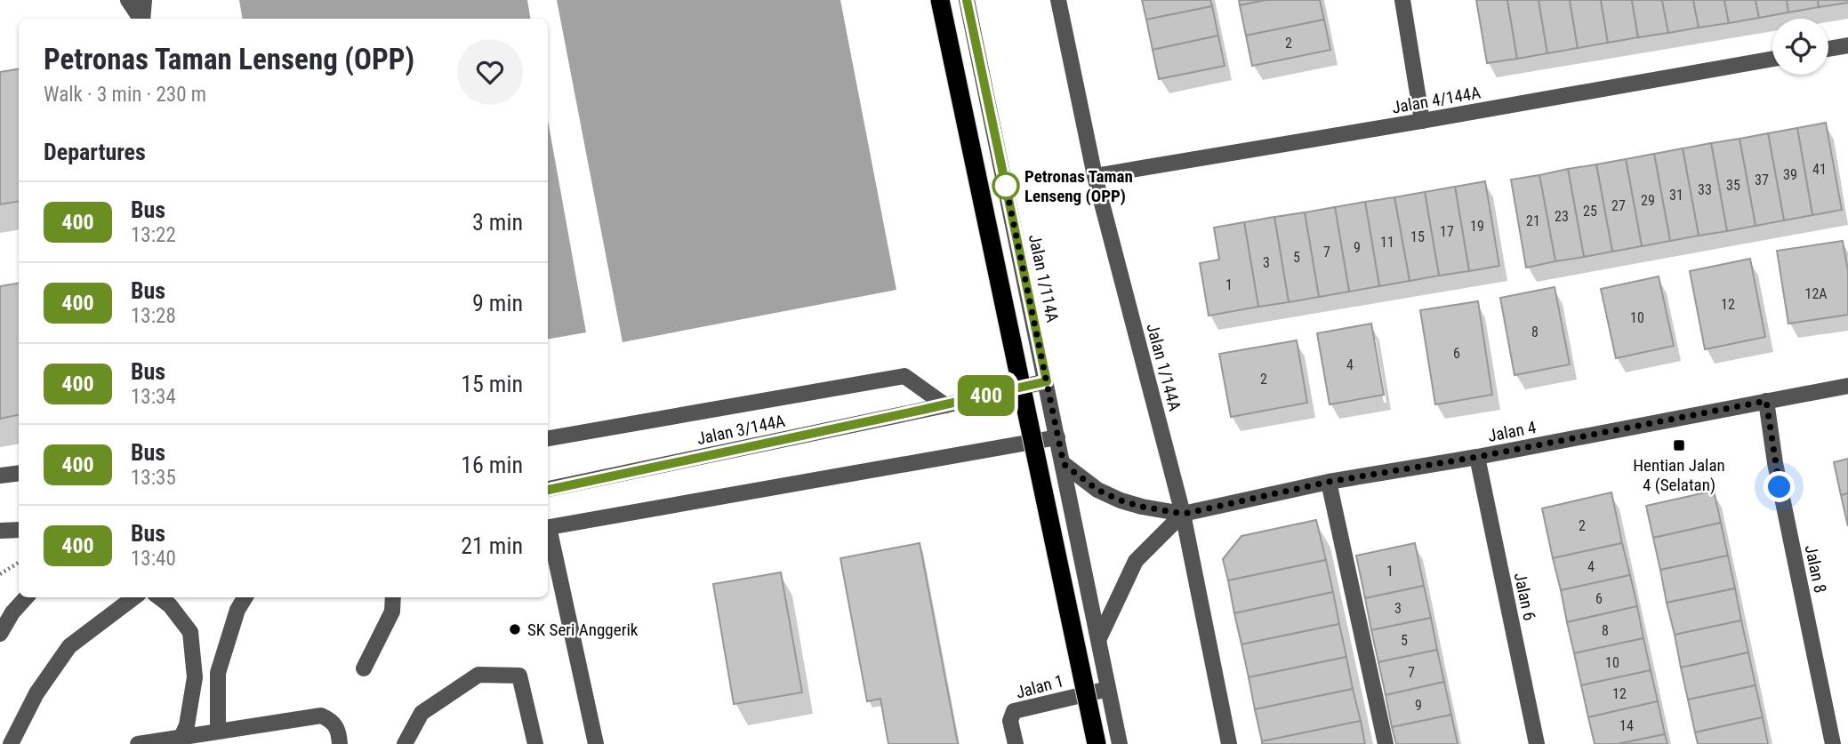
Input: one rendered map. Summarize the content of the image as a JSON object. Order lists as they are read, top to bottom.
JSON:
{
  "streets": {
    "street": [
      "Jalan 4/144A",
      "Jalan 1/114A",
      "Jalan 1/144A",
      "Jalan 3/144A",
      "Jalan 4",
      "Jalan 8",
      "Jalan 6",
      "Jalan 1"
    ]
  },
  "crossings": [
    ["Jalan 4/144A", "Jalan 1/144A"],
    ["Jalan 1/114A", "Jalan 1"],
    ["Jalan 1/144A", "Jalan 4"],
    ["Jalan 4", "Jalan 8"],
    ["Jalan 4", "Jalan 6"]
  ],
  "places": {
    "other": ["Petronas Taman Lenseng (OPP)", "SK Seri Anggerik"],
    "transit": ["Hentian Jalan 4 (Selatan)"]
  },
  "lines": ["bus line 400"],
  "house_numbers": [
    "2",
    "41",
    "39",
    "37",
    "35",
    "33",
    "31",
    "29",
    "27",
    "25",
    "23",
    "21",
    "19",
    "17",
    "15",
    "11",
    "9",
    "7",
    "5",
    "3",
    "1",
    "12A",
    "12",
    "10",
    "8",
    "6",
    "4",
    "2",
    "2",
    "4",
    "1",
    "6",
    "3",
    "8",
    "5",
    "10",
    "7",
    "12",
    "9",
    "14"
  ],
  "page": {
    "on_map": "400",
    "heading": [
      ["Petronas Taman Lenseng (OPP)", "Walk · 3 min · 230 m"],
      "Departures"
    ],
    "list": [
      {
        "mark": "400",
        "name": "Bus",
        "note": "13:22",
        "value": "3 min"
      },
      {
        "mark": "400",
        "name": "Bus",
        "note": "13:28",
        "value": "9 min"
      },
      {
        "mark": "400",
        "name": "Bus",
        "note": "13:34",
        "value": "15 min"
      },
      {
        "mark": "400",
        "name": "Bus",
        "note": "13:35",
        "value": "16 min"
      },
      {
        "mark": "400",
        "name": "Bus",
        "note": "13:40",
        "value": "21 min"
      }
    ]
  }
}
